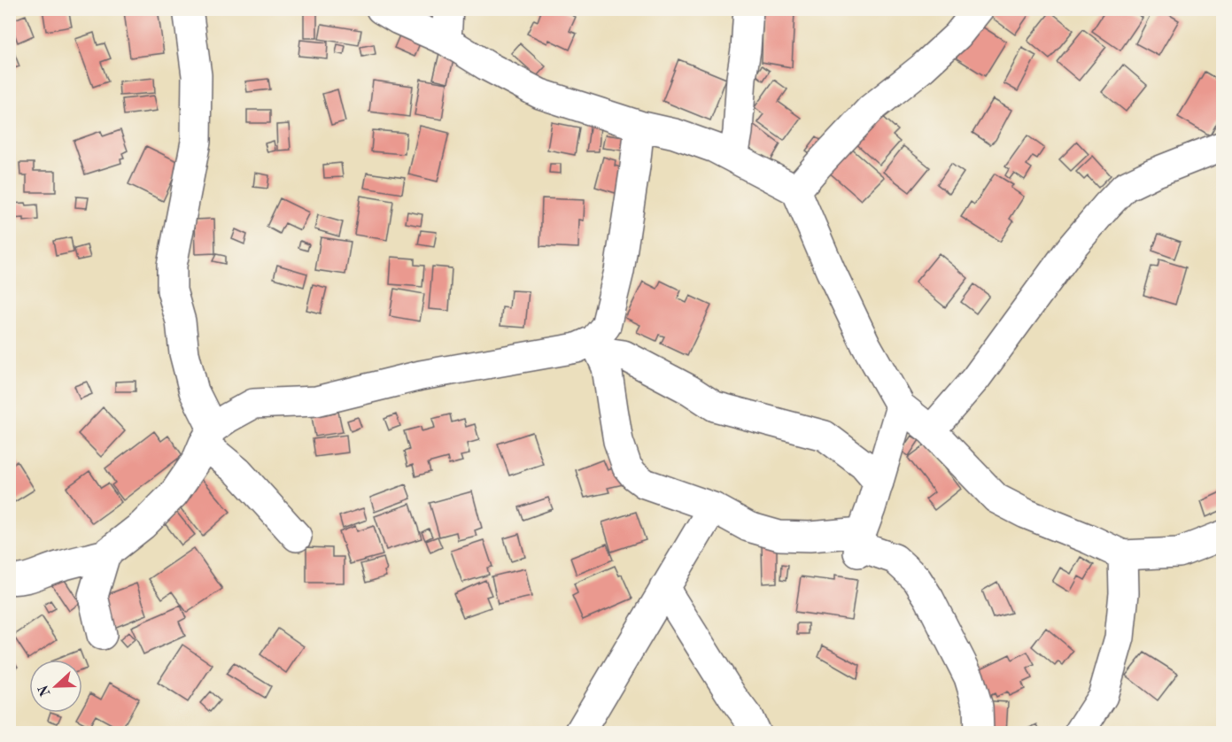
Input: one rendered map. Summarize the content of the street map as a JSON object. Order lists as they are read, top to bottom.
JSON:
{
  "north": "left"
}
